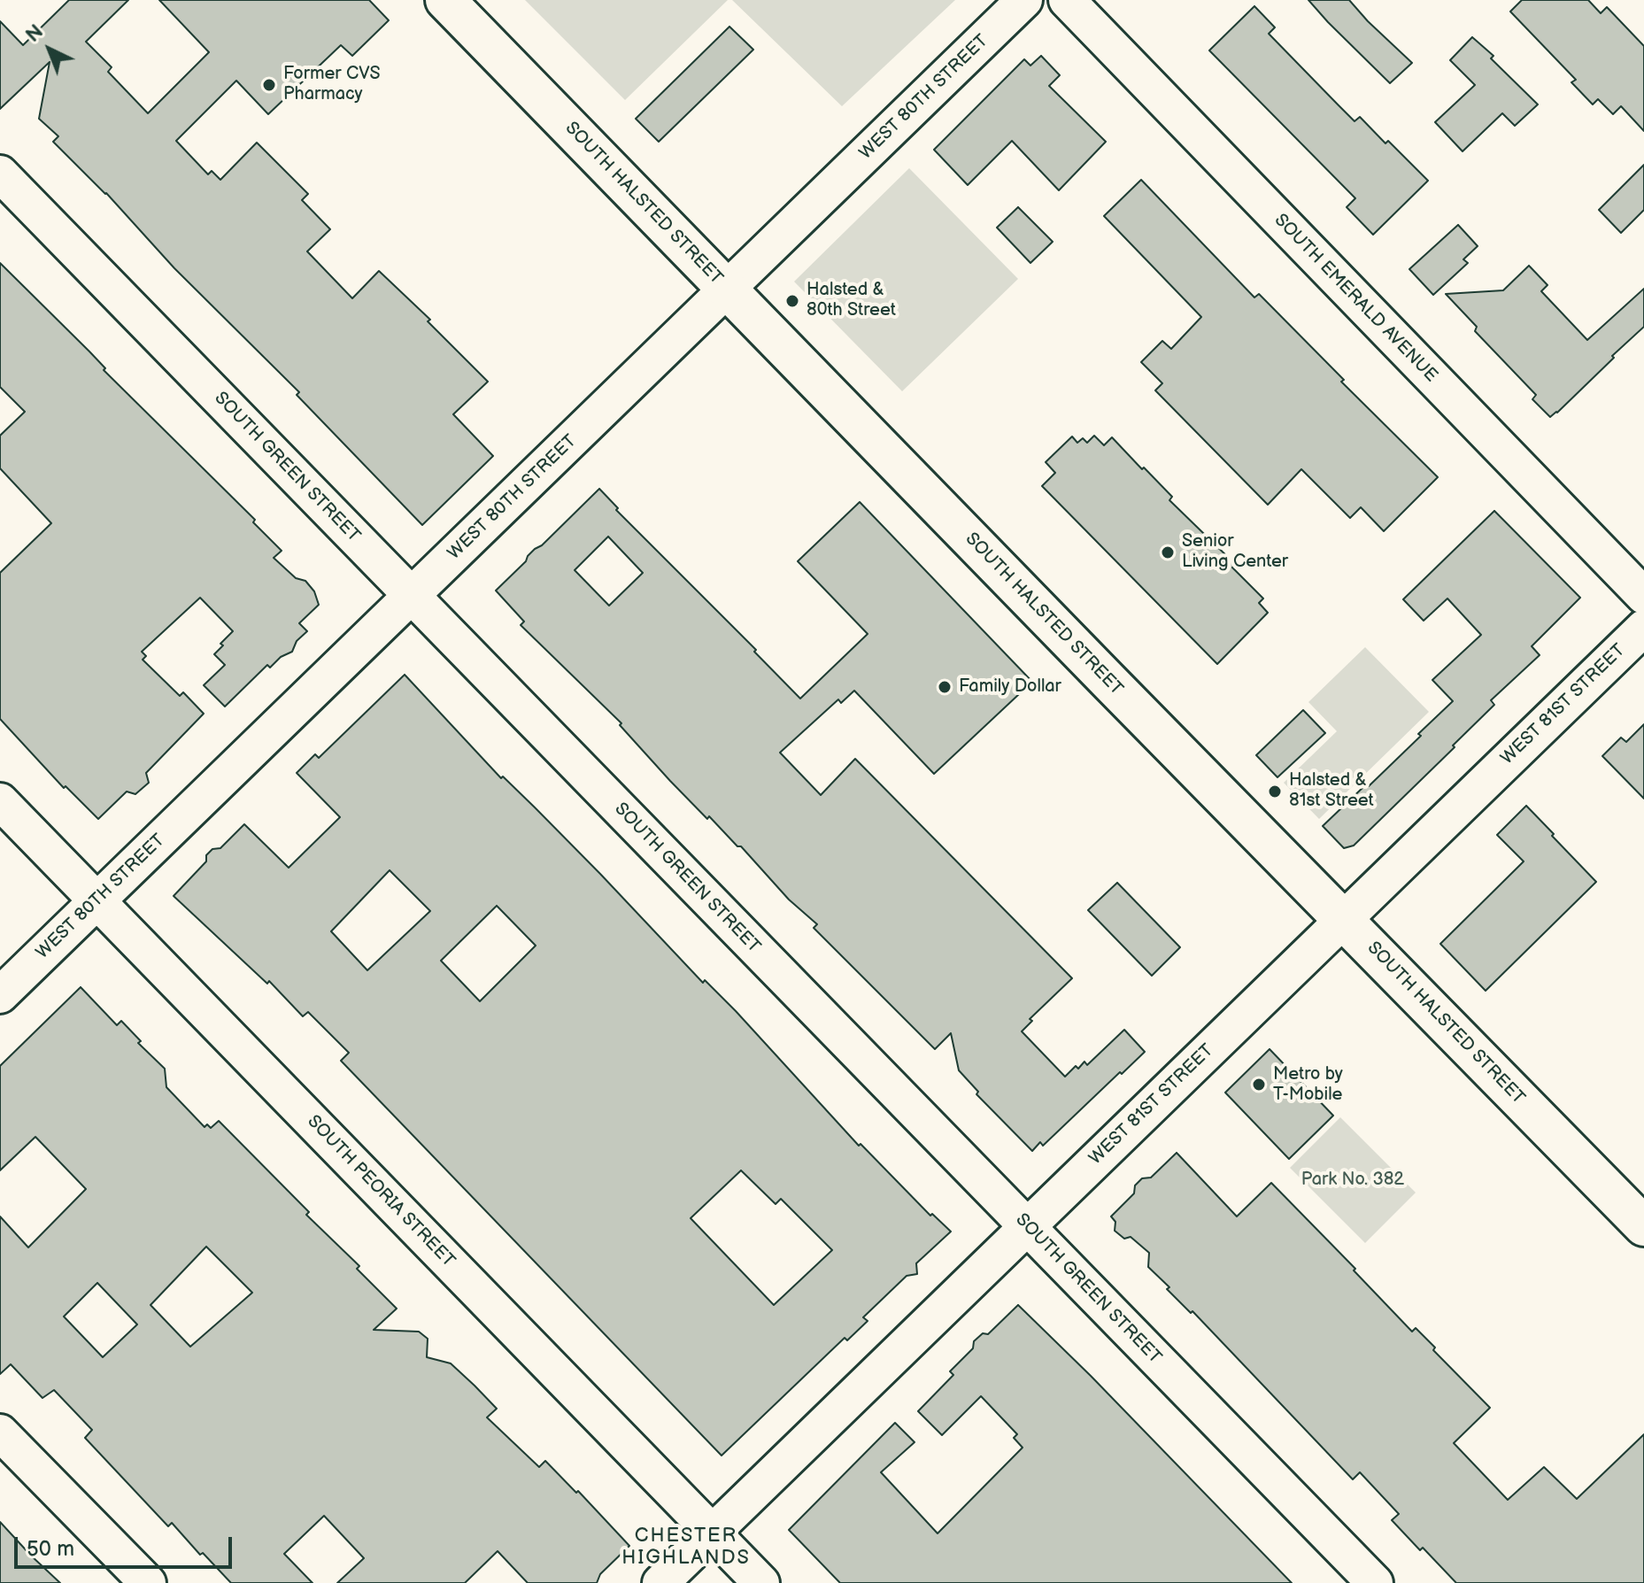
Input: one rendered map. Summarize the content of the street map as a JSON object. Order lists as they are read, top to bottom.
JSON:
{
  "streets": {
    "main road": ["SOUTH HALSTED STREET"],
    "street": [
      "WEST 80TH STREET",
      "SOUTH EMERALD AVENUE",
      "SOUTH GREEN STREET",
      "WEST 81ST STREET",
      "SOUTH PEORIA STREET"
    ]
  },
  "crossings": [
    ["WEST 80TH STREET", "SOUTH HALSTED STREET"],
    ["WEST 80TH STREET", "SOUTH GREEN STREET"],
    ["WEST 80TH STREET", "SOUTH PEORIA STREET"],
    ["SOUTH HALSTED STREET", "WEST 81ST STREET"],
    ["SOUTH GREEN STREET", "WEST 81ST STREET"],
    ["WEST 81ST STREET", "SOUTH PEORIA STREET"]
  ],
  "districts": ["CHESTER HIGHLANDS"],
  "parks": ["Park No. 382"],
  "places": [
    "Former CVS Pharmacy",
    "Halsted & 80th Street",
    "Senior Living Center",
    "Family Dollar",
    "Halsted & 81st Street",
    "Metro by T-Mobile"
  ],
  "scale_bar": "50 m",
  "north": "top left"
}
